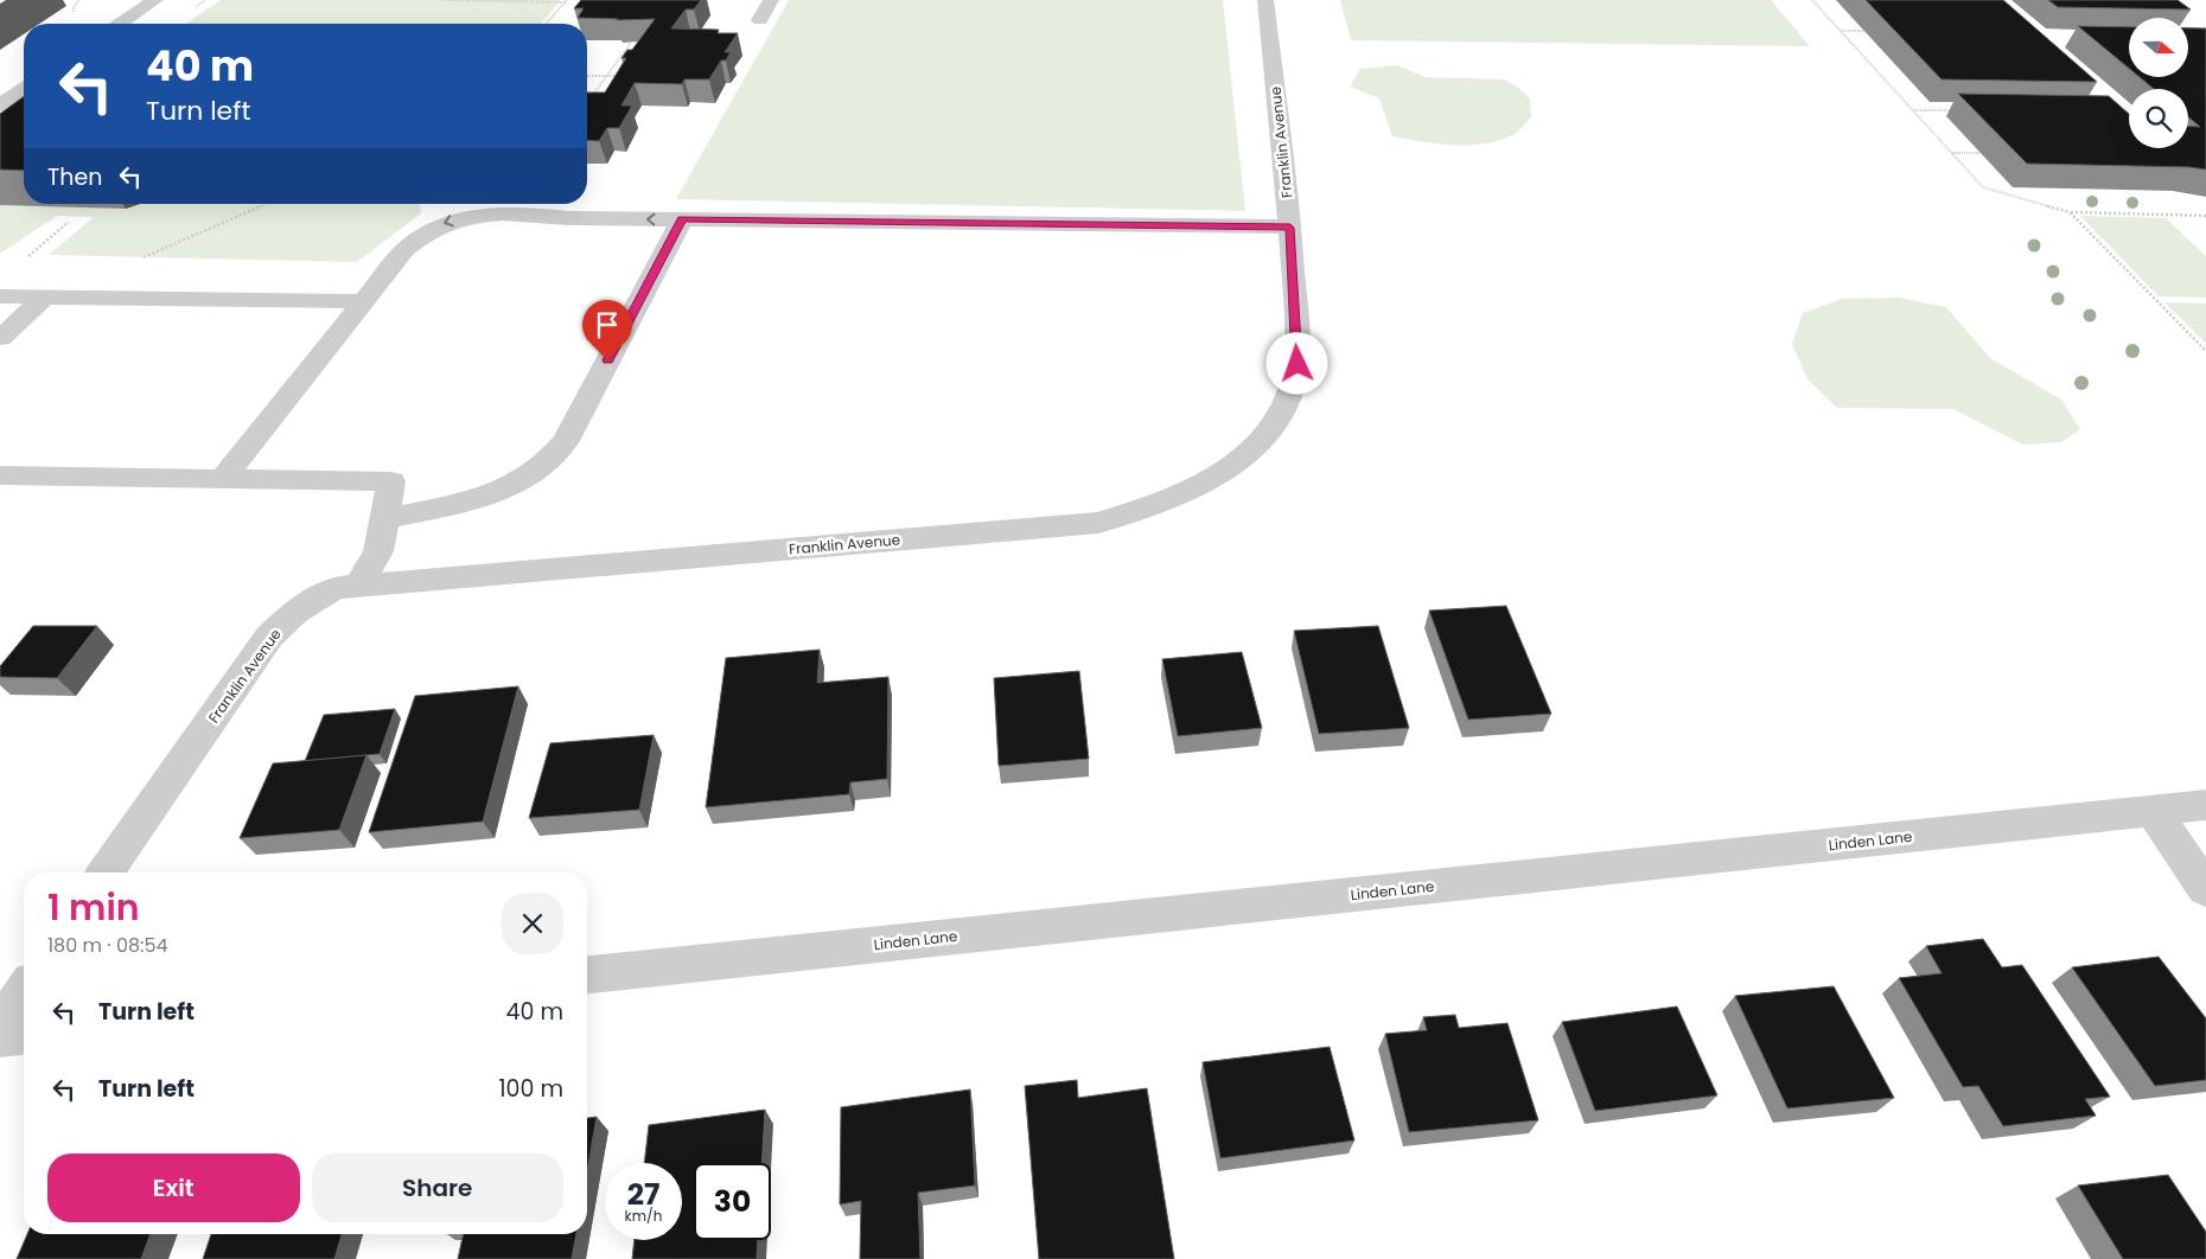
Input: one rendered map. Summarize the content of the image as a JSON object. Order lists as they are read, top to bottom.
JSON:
{
  "streets": {
    "street": ["Franklin Avenue", "Linden Lane"]
  },
  "north": "right",
  "page": {
    "turn": ["40 m", "Turn left"],
    "then": "Then",
    "heading": ["1 min", "180 m · 08:54"],
    "list": [
      {
        "name": "Turn left",
        "value": "40 m"
      },
      {
        "name": "Turn left",
        "value": "100 m"
      }
    ],
    "buttons": ["Exit", "Share"],
    "speed": "27 km/h",
    "limit": "30"
  }
}
